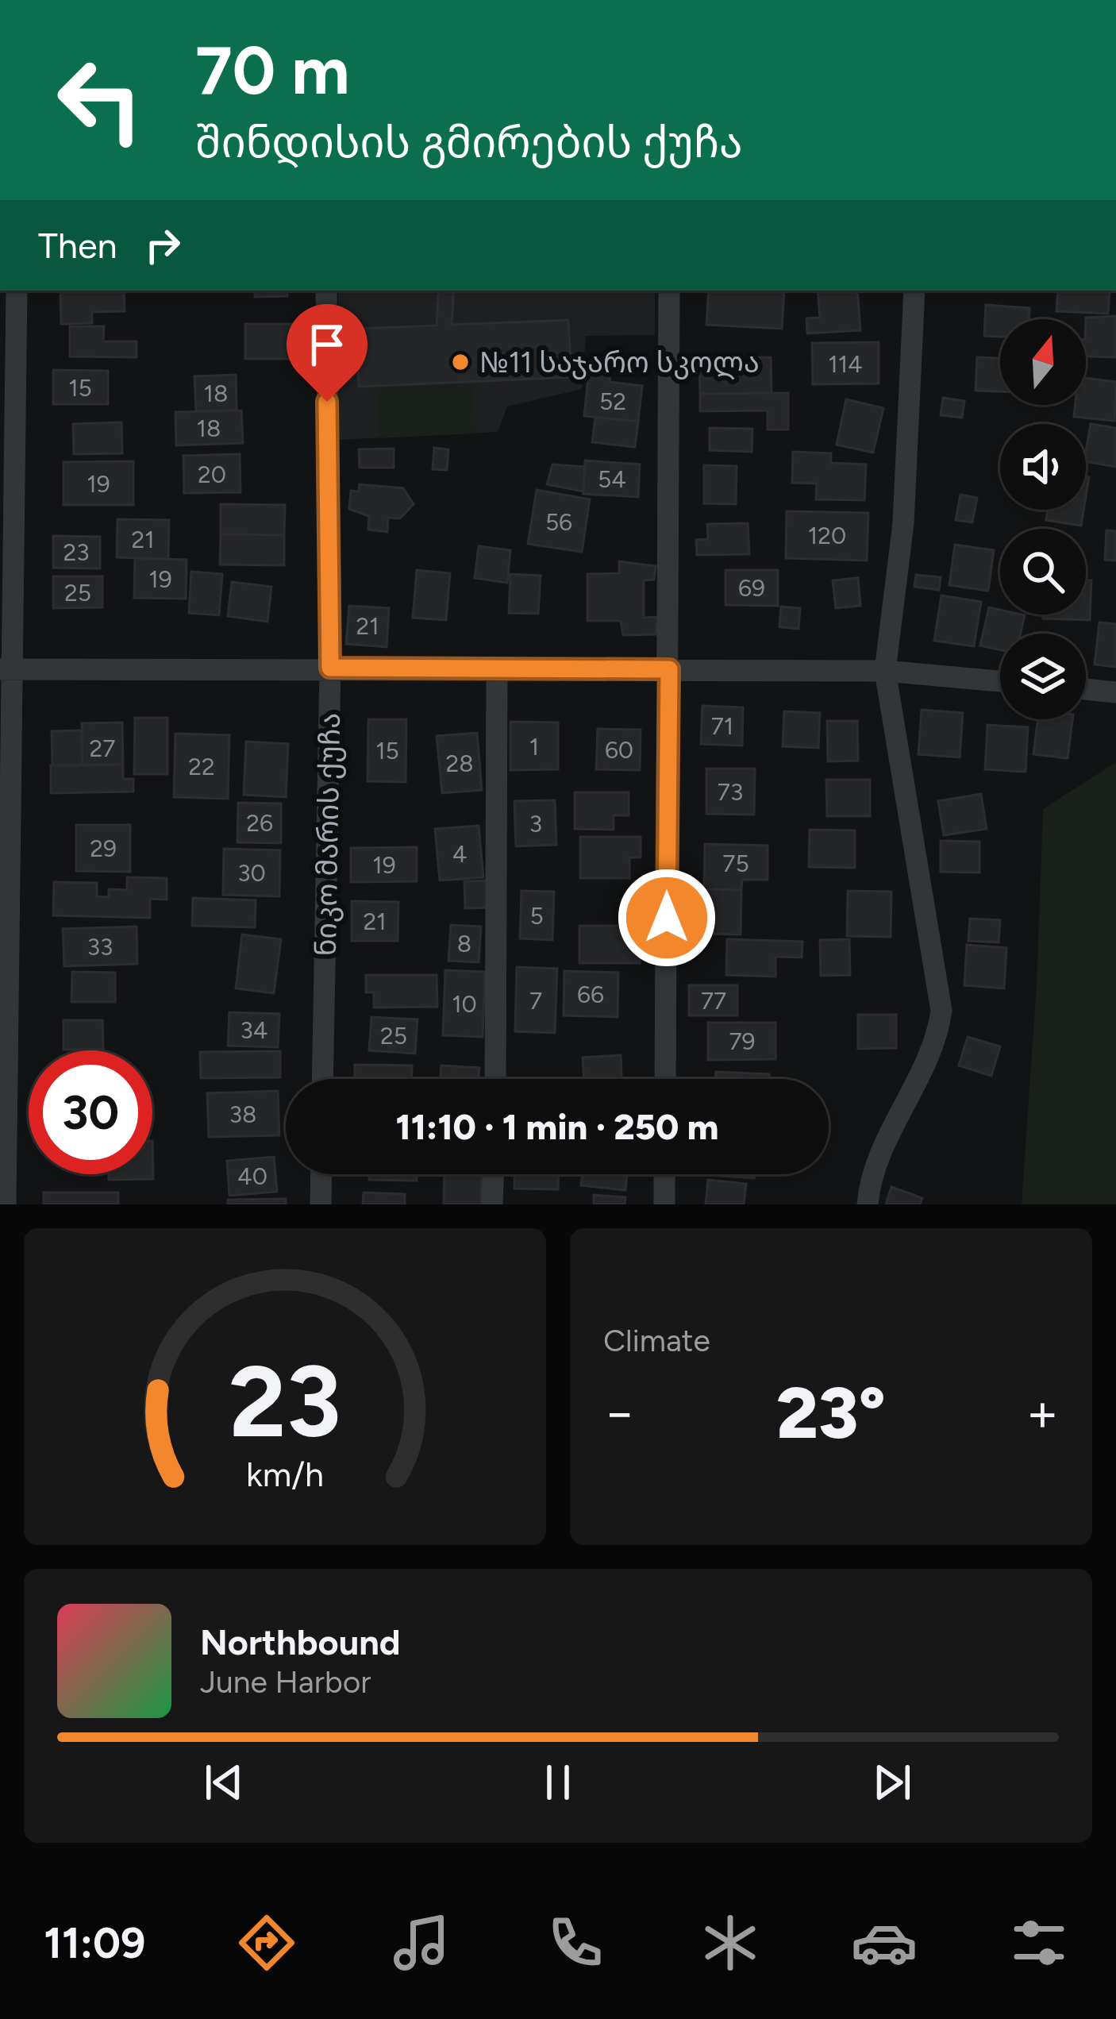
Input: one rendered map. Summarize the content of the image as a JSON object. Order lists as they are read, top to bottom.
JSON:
{
  "streets": {
    "street": ["ნიკო მარის ქუჩა"]
  },
  "places": ["№11 საჯარო სკოლა"],
  "house_numbers": [
    "114",
    "15",
    "18",
    "52",
    "18",
    "20",
    "54",
    "19",
    "56",
    "120",
    "21",
    "23",
    "19",
    "69",
    "25",
    "21",
    "71",
    "1",
    "27",
    "60",
    "15",
    "28",
    "22",
    "73",
    "26",
    "3",
    "29",
    "4",
    "75",
    "19",
    "30",
    "5",
    "21",
    "8",
    "33",
    "66",
    "7",
    "77",
    "10",
    "34",
    "25",
    "79",
    "38",
    "40"
  ],
  "north": "top",
  "page": {
    "turn": ["70 m", "შინდისის გმირების ქუჩა"],
    "then": "Then",
    "limit": "30",
    "trip": "11:10 · 1 min · 250 m",
    "tile": "Climate",
    "heat": ["−", "23°", "+"],
    "song": ["Northbound", "June Harbor"],
    "tabs": "11:09",
    "gauge": ["23", "km/h"]
  }
}
